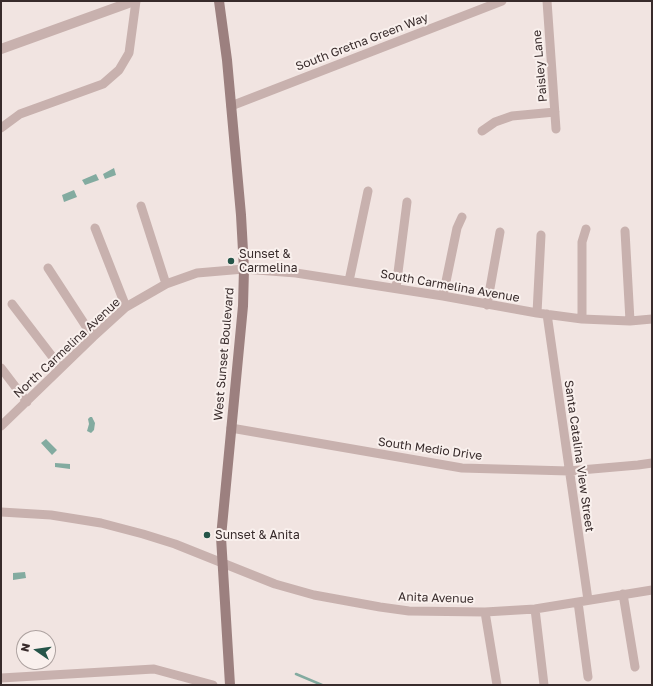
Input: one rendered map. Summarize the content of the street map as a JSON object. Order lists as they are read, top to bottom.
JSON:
{
  "streets": {
    "main road": ["West Sunset Boulevard"],
    "street": [
      "South Gretna Green Way",
      "Paisley Lane",
      "South Carmelina Avenue",
      "North Carmelina Avenue",
      "South Medio Drive",
      "Santa Catalina View Street",
      "Anita Avenue"
    ]
  },
  "crossings": [
    ["South Gretna Green Way", "West Sunset Boulevard"],
    ["South Carmelina Avenue", "North Carmelina Avenue"],
    ["South Carmelina Avenue", "West Sunset Boulevard"],
    ["South Carmelina Avenue", "Santa Catalina View Street"],
    ["North Carmelina Avenue", "West Sunset Boulevard"],
    ["West Sunset Boulevard", "South Medio Drive"],
    ["West Sunset Boulevard", "Anita Avenue"],
    ["South Medio Drive", "Santa Catalina View Street"],
    ["Santa Catalina View Street", "Anita Avenue"]
  ],
  "places": ["Sunset & Carmelina", "Sunset & Anita"],
  "north": "left"
}
